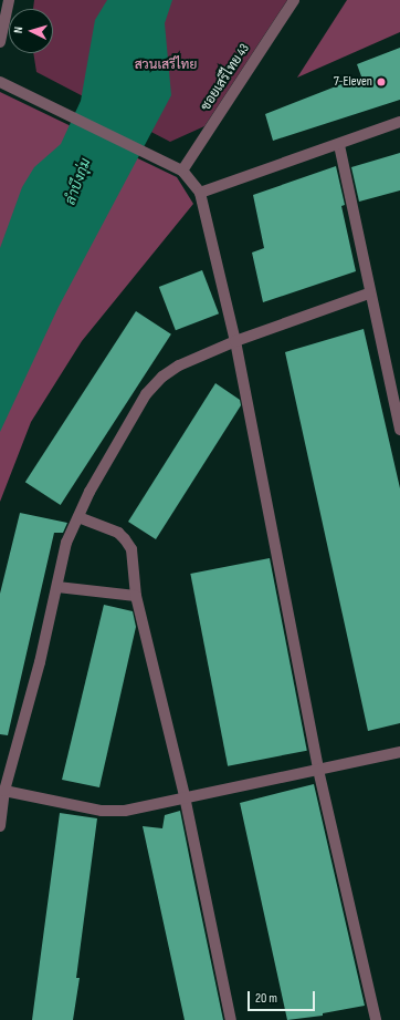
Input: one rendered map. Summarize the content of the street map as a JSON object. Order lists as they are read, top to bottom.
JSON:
{
  "streets": {
    "street": ["ซอยเสรีไทย 43"]
  },
  "water": ["ลำบึงกุ่ม"],
  "parks": ["สวนเสรีไทย"],
  "places": ["7-Eleven"],
  "scale_bar": "20 m",
  "north": "left"
}
